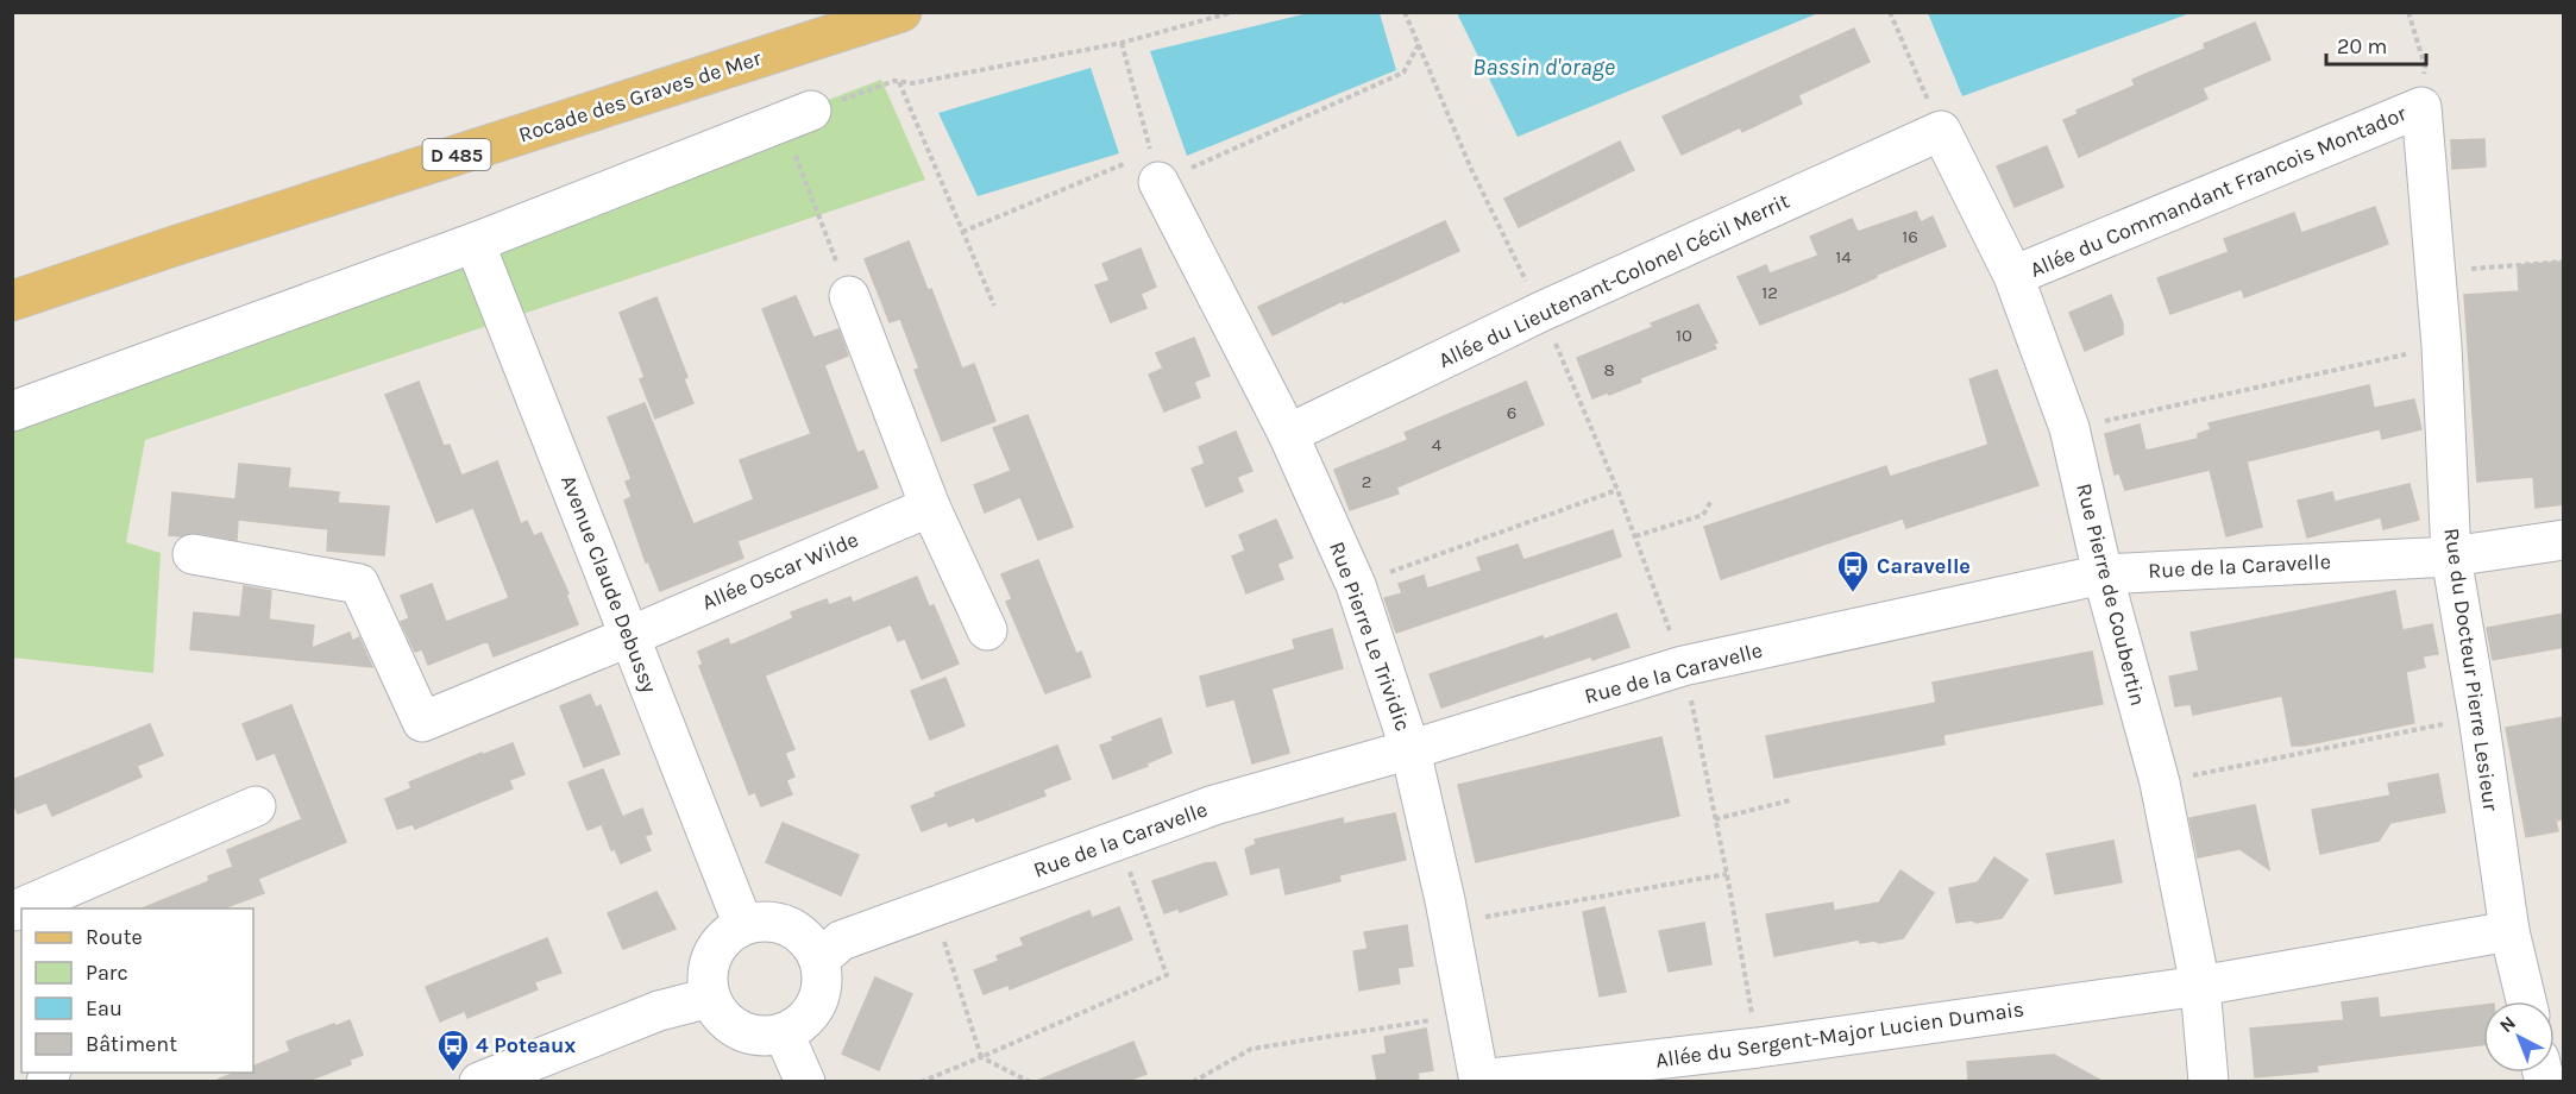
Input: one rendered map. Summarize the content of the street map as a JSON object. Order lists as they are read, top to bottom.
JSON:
{
  "streets": {
    "main road": ["Rocade des Graves de Mer", "D 485"],
    "street": [
      "Allée du Commandant Francois Montador",
      "Allée du Lieutenant-Colonel Cécil Merrit",
      "Rue de la Caravelle",
      "Allée Oscar Wilde",
      "Avenue Claude Debussy",
      "Rue Pierre de Coubertin",
      "Rue Pierre Le Trividic",
      "Rue du Docteur Pierre Lesieur",
      "Allée du Sergent-Major Lucien Dumais"
    ]
  },
  "crossings": [
    ["Allée du Commandant Francois Montador", "Rue Pierre de Coubertin"],
    ["Allée du Commandant Francois Montador", "Rue du Docteur Pierre Lesieur"],
    ["Allée du Lieutenant-Colonel Cécil Merrit", "Rue Pierre de Coubertin"],
    ["Allée du Lieutenant-Colonel Cécil Merrit", "Rue Pierre Le Trividic"],
    ["Rue de la Caravelle", "Avenue Claude Debussy"],
    ["Rue de la Caravelle", "Rue Pierre de Coubertin"],
    ["Rue de la Caravelle", "Rue Pierre Le Trividic"],
    ["Rue de la Caravelle", "Rue du Docteur Pierre Lesieur"],
    ["Allée Oscar Wilde", "Avenue Claude Debussy"],
    ["Rue Pierre de Coubertin", "Allée du Sergent-Major Lucien Dumais"],
    ["Rue Pierre Le Trividic", "Allée du Sergent-Major Lucien Dumais"],
    ["Rue du Docteur Pierre Lesieur", "Allée du Sergent-Major Lucien Dumais"]
  ],
  "water": ["Bassin d'orage"],
  "places": {
    "bus stop": ["Caravelle", "4 Poteaux"]
  },
  "house_numbers": [
    "16",
    "14",
    "12",
    "10",
    "8",
    "6",
    "4",
    "2"
  ],
  "legend": [
    "Route",
    "Parc",
    "Eau",
    "Bâtiment"
  ],
  "scale_bar": "20 m",
  "north": "top left"
}
